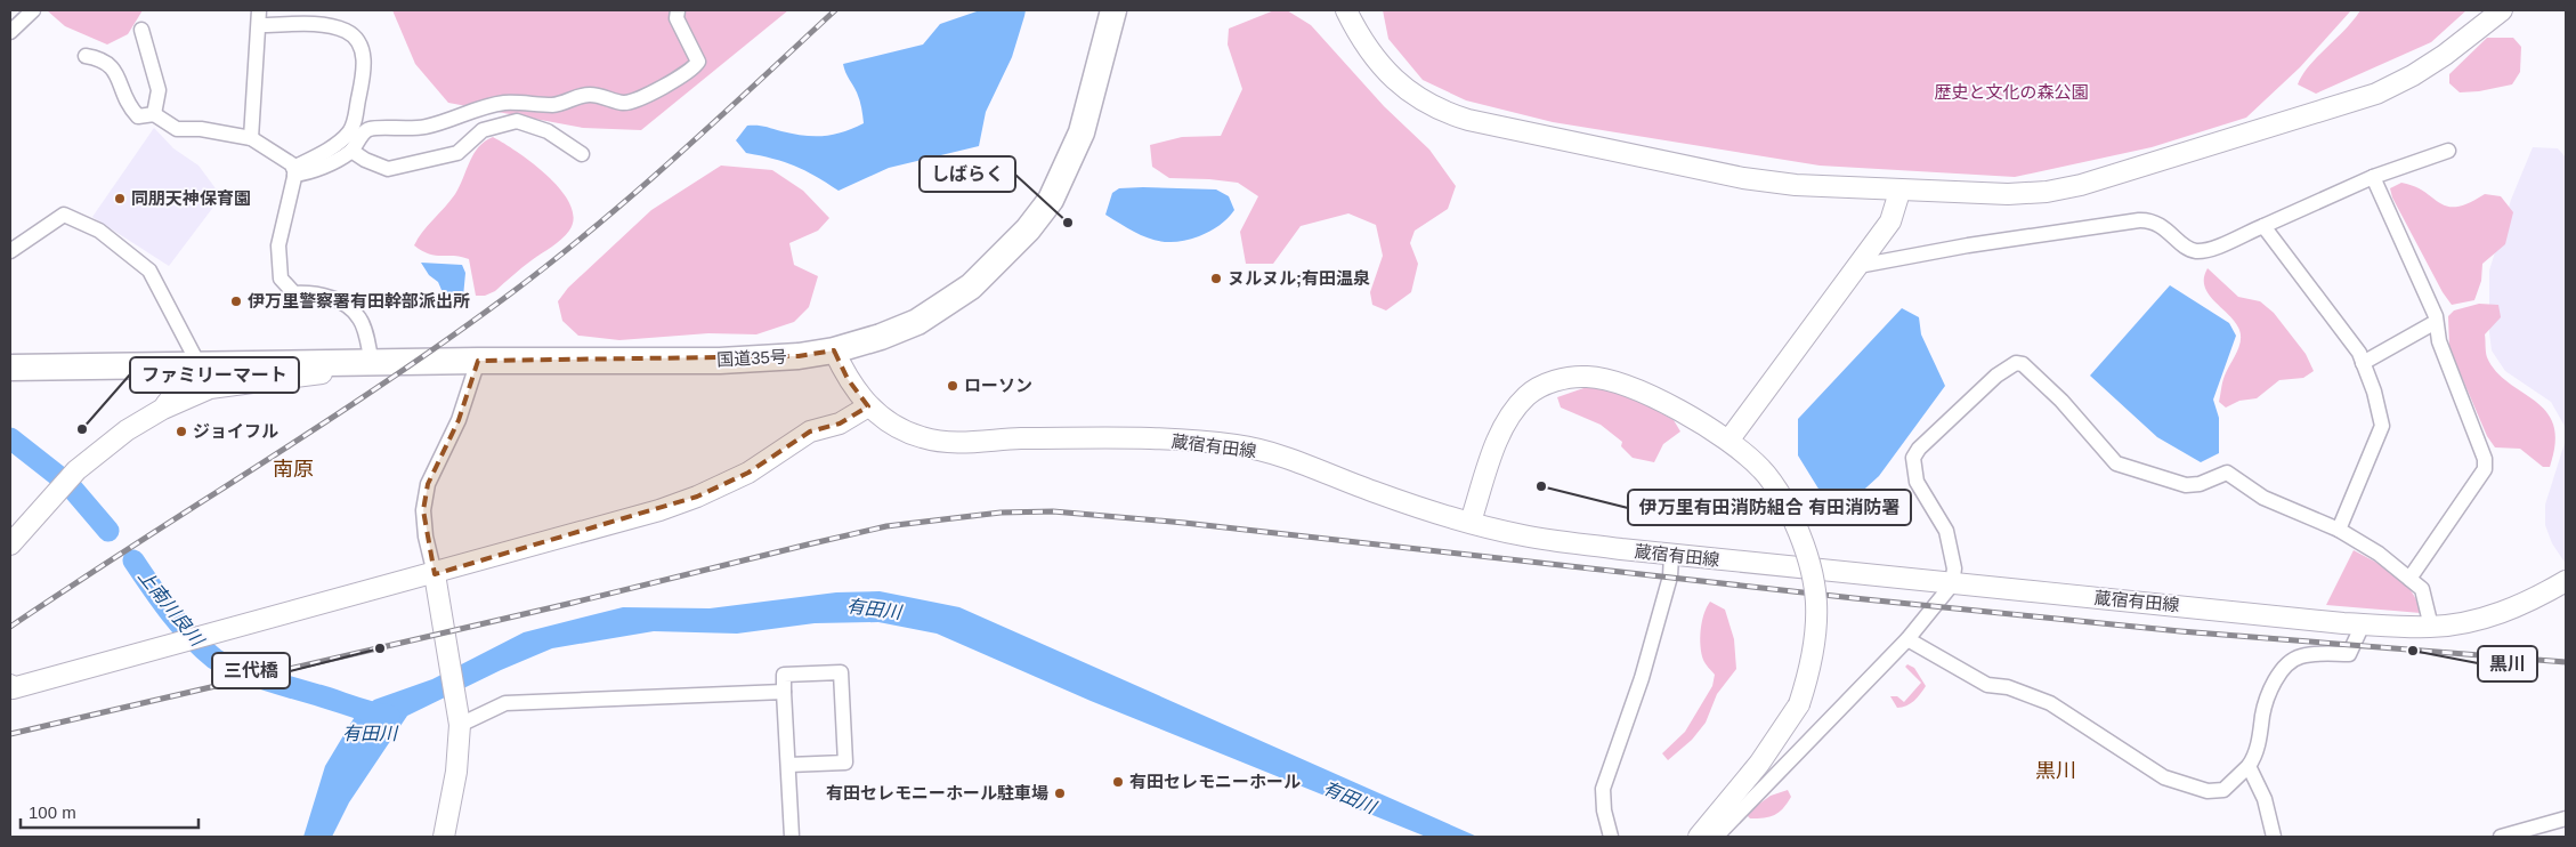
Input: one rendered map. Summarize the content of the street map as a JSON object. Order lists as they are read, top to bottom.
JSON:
{
  "streets": {
    "highway": ["国道35号"],
    "street": ["蔵宿有田線"]
  },
  "crossings": [
    ["国道35号", "蔵宿有田線"]
  ],
  "districts": ["南原", "黒川"],
  "water": ["上南川良川", "有田川"],
  "parks": ["歴史と文化の森公園"],
  "places": [
    "同朋天神保育園",
    "しばらく",
    "ヌルヌル;有田温泉",
    "伊万里警察署有田幹部派出所",
    "ローソン",
    "ファミリーマート",
    "ジョイフル",
    "伊万里有田消防組合 有田消防署",
    "三代橋",
    "黒川",
    "有田セレモニーホール",
    "有田セレモニーホール駐車場"
  ],
  "scale_bar": "100 m"
}
